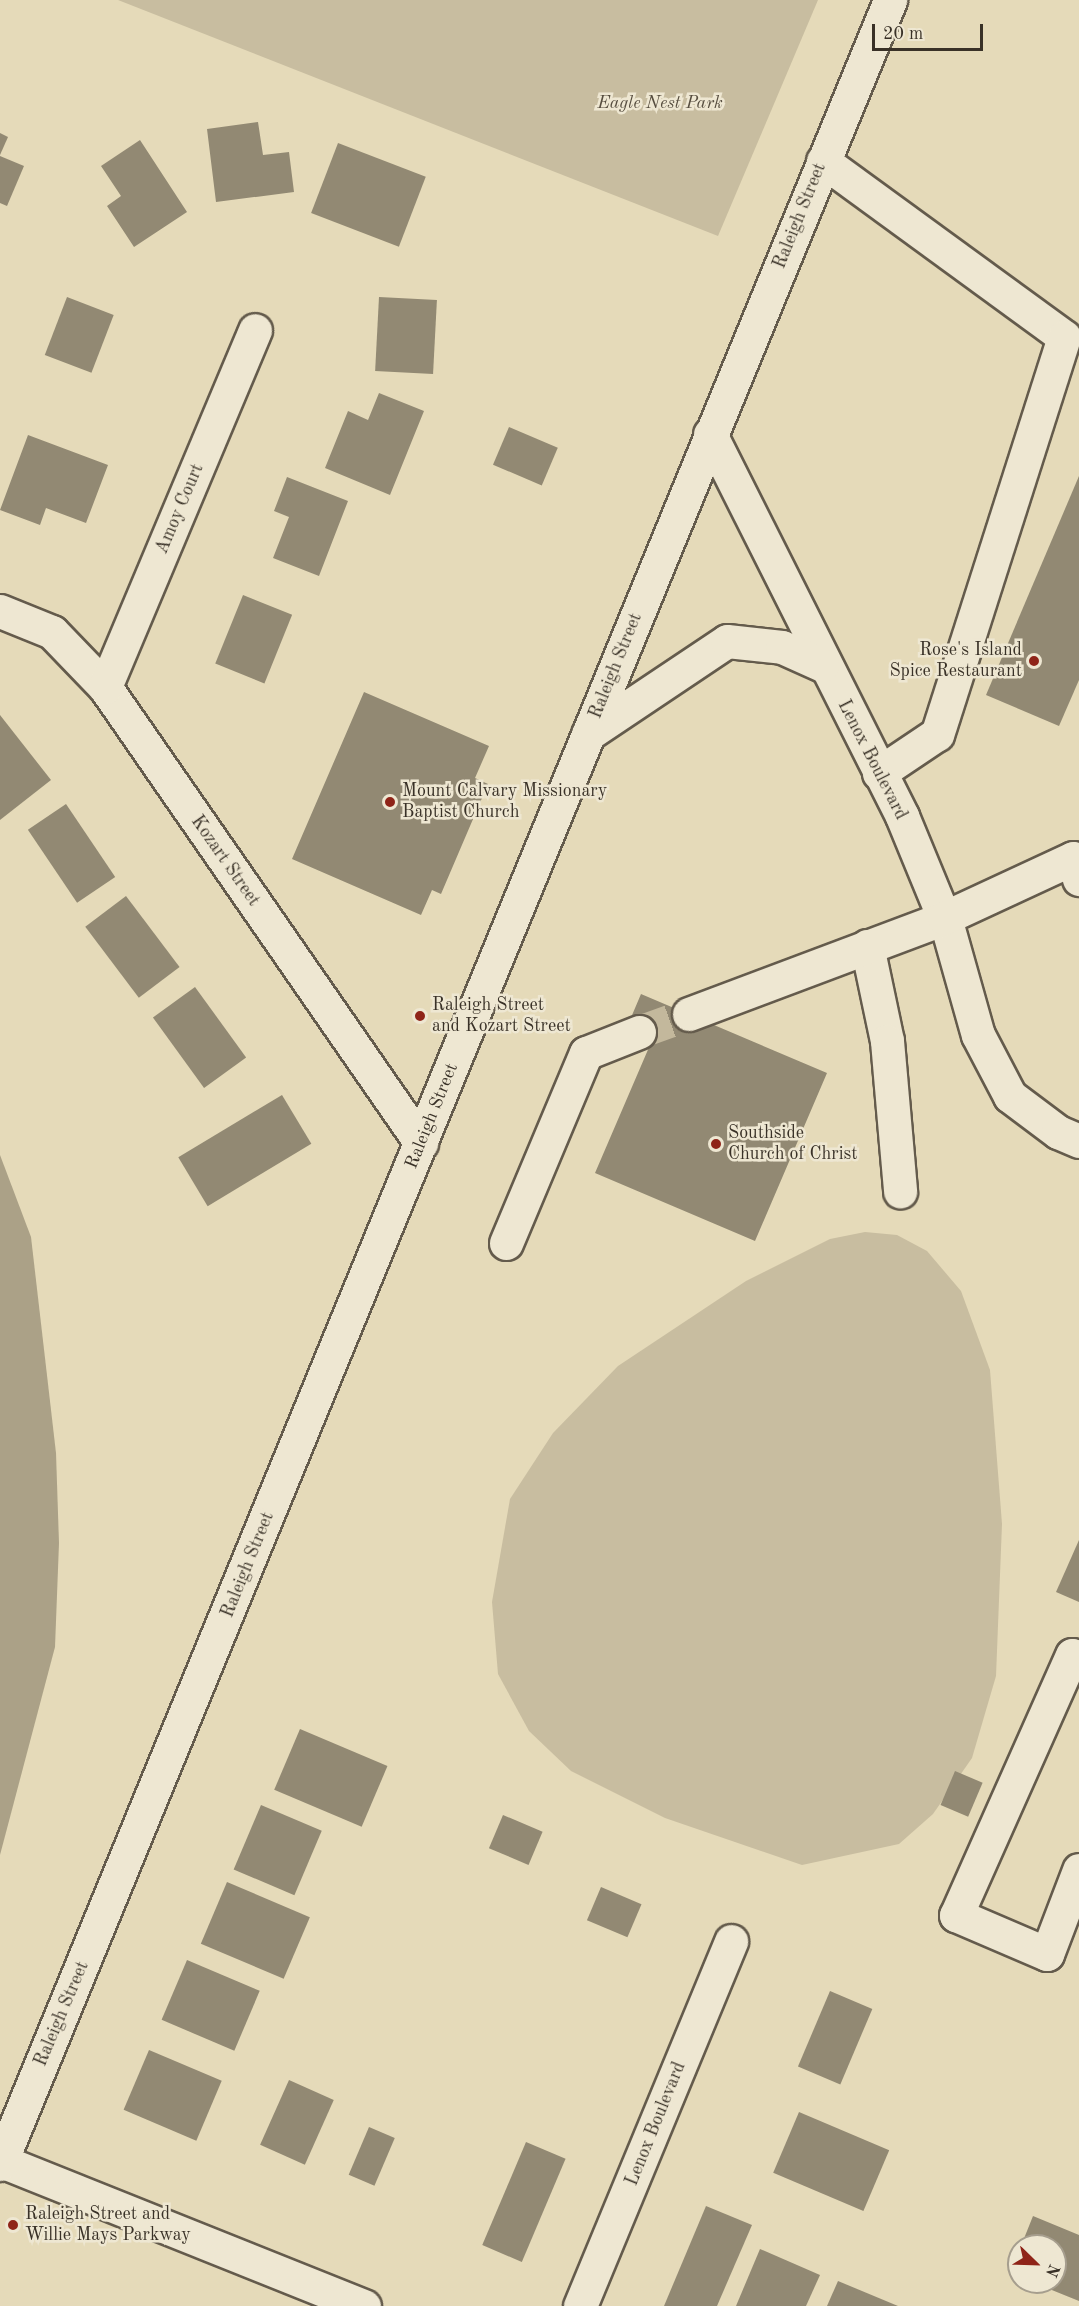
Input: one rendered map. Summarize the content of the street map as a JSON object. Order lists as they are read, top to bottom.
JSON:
{
  "streets": {
    "street": [
      "Raleigh Street",
      "Amoy Court",
      "Lenox Boulevard",
      "Kozart Street"
    ]
  },
  "crossings": [
    ["Raleigh Street", "Lenox Boulevard"],
    ["Raleigh Street", "Kozart Street"],
    ["Amoy Court", "Kozart Street"]
  ],
  "parks": ["Eagle Nest Park"],
  "places": [
    "Rose's Island Spice Restaurant",
    "Mount Calvary Missionary Baptist Church",
    "Raleigh Street and Kozart Street",
    "Southside Church of Christ",
    "Raleigh Street and Willie Mays Parkway"
  ],
  "scale_bar": "20 m",
  "north": "bottom right"
}
